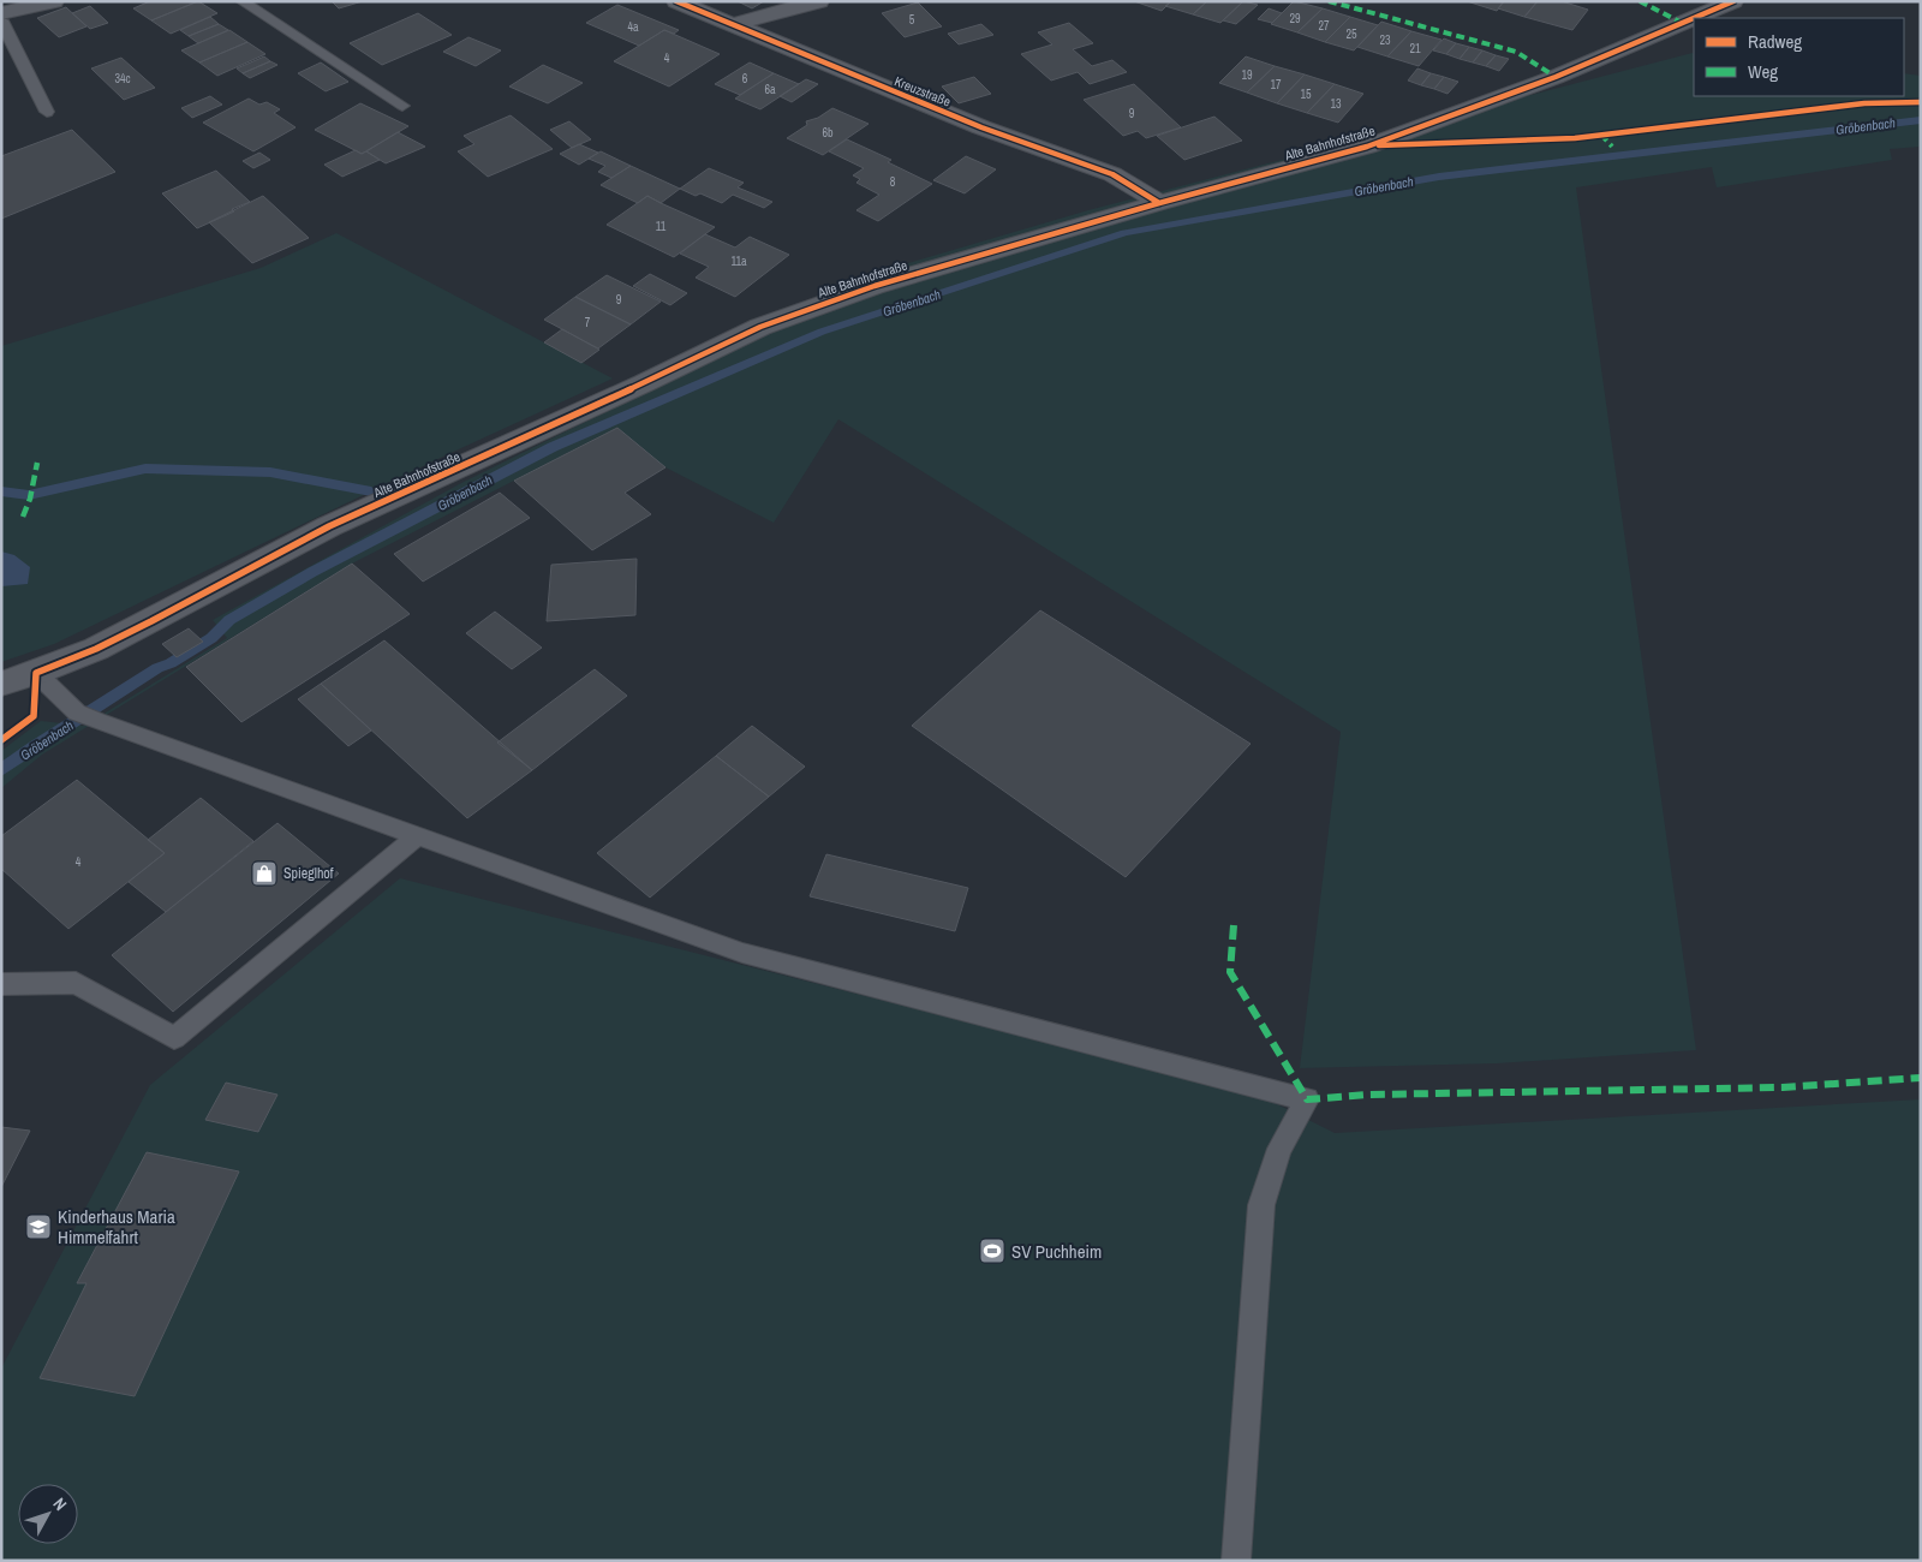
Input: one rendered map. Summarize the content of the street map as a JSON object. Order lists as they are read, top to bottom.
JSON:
{
  "streets": {
    "street": ["Kreuzstraße", "Alte Bahnhofstraße"]
  },
  "crossings": [
    ["Kreuzstraße", "Alte Bahnhofstraße"]
  ],
  "water": ["Gröbenbach"],
  "places": {
    "shop": ["Spieglhof"],
    "school or university": ["Kinderhaus Maria Himmelfahrt"],
    "sports": ["SV Puchheim"]
  },
  "house_numbers": [
    "29",
    "5",
    "27",
    "4a",
    "25",
    "23",
    "21",
    "4",
    "19",
    "34c",
    "6",
    "17",
    "6a",
    "15",
    "13",
    "9",
    "6b",
    "8",
    "11",
    "11a",
    "9",
    "7",
    "4"
  ],
  "legend": ["Radweg", "Weg"],
  "north": "top right"
}
